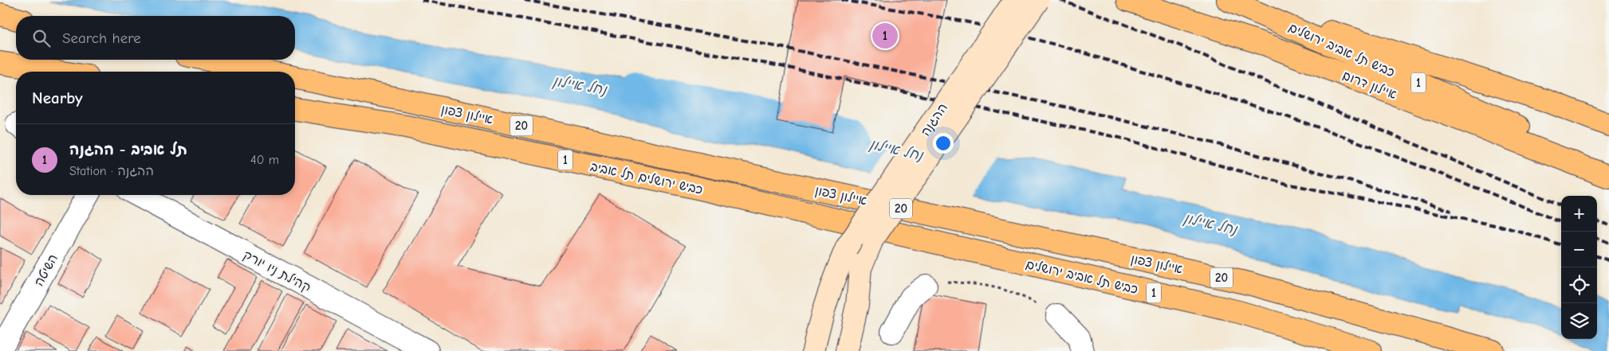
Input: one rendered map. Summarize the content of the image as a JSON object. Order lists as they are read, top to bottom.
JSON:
{
  "streets": {
    "highway": [
      "כביש תל אביב ירושלים",
      "1",
      "איילון דרום",
      "איילון צפון",
      "20",
      "כביש ירושלים תל אביב"
    ],
    "street": ["ההגנה", "השיטה", "קהילת ניו יורק"]
  },
  "crossings": [
    ["כביש תל אביב ירושלים", "כביש ירושלים תל אביב"]
  ],
  "water": ["נחל איילון"],
  "page": {
    "search": "Search here",
    "pins": "1",
    "heading": "Nearby",
    "list": [
      {
        "mark": "1",
        "name": "תל אביב - ההגנה",
        "note": "Station · ההגנה",
        "value": "40 m"
      }
    ],
    "map_buttons": ["+", "−"]
  }
}
